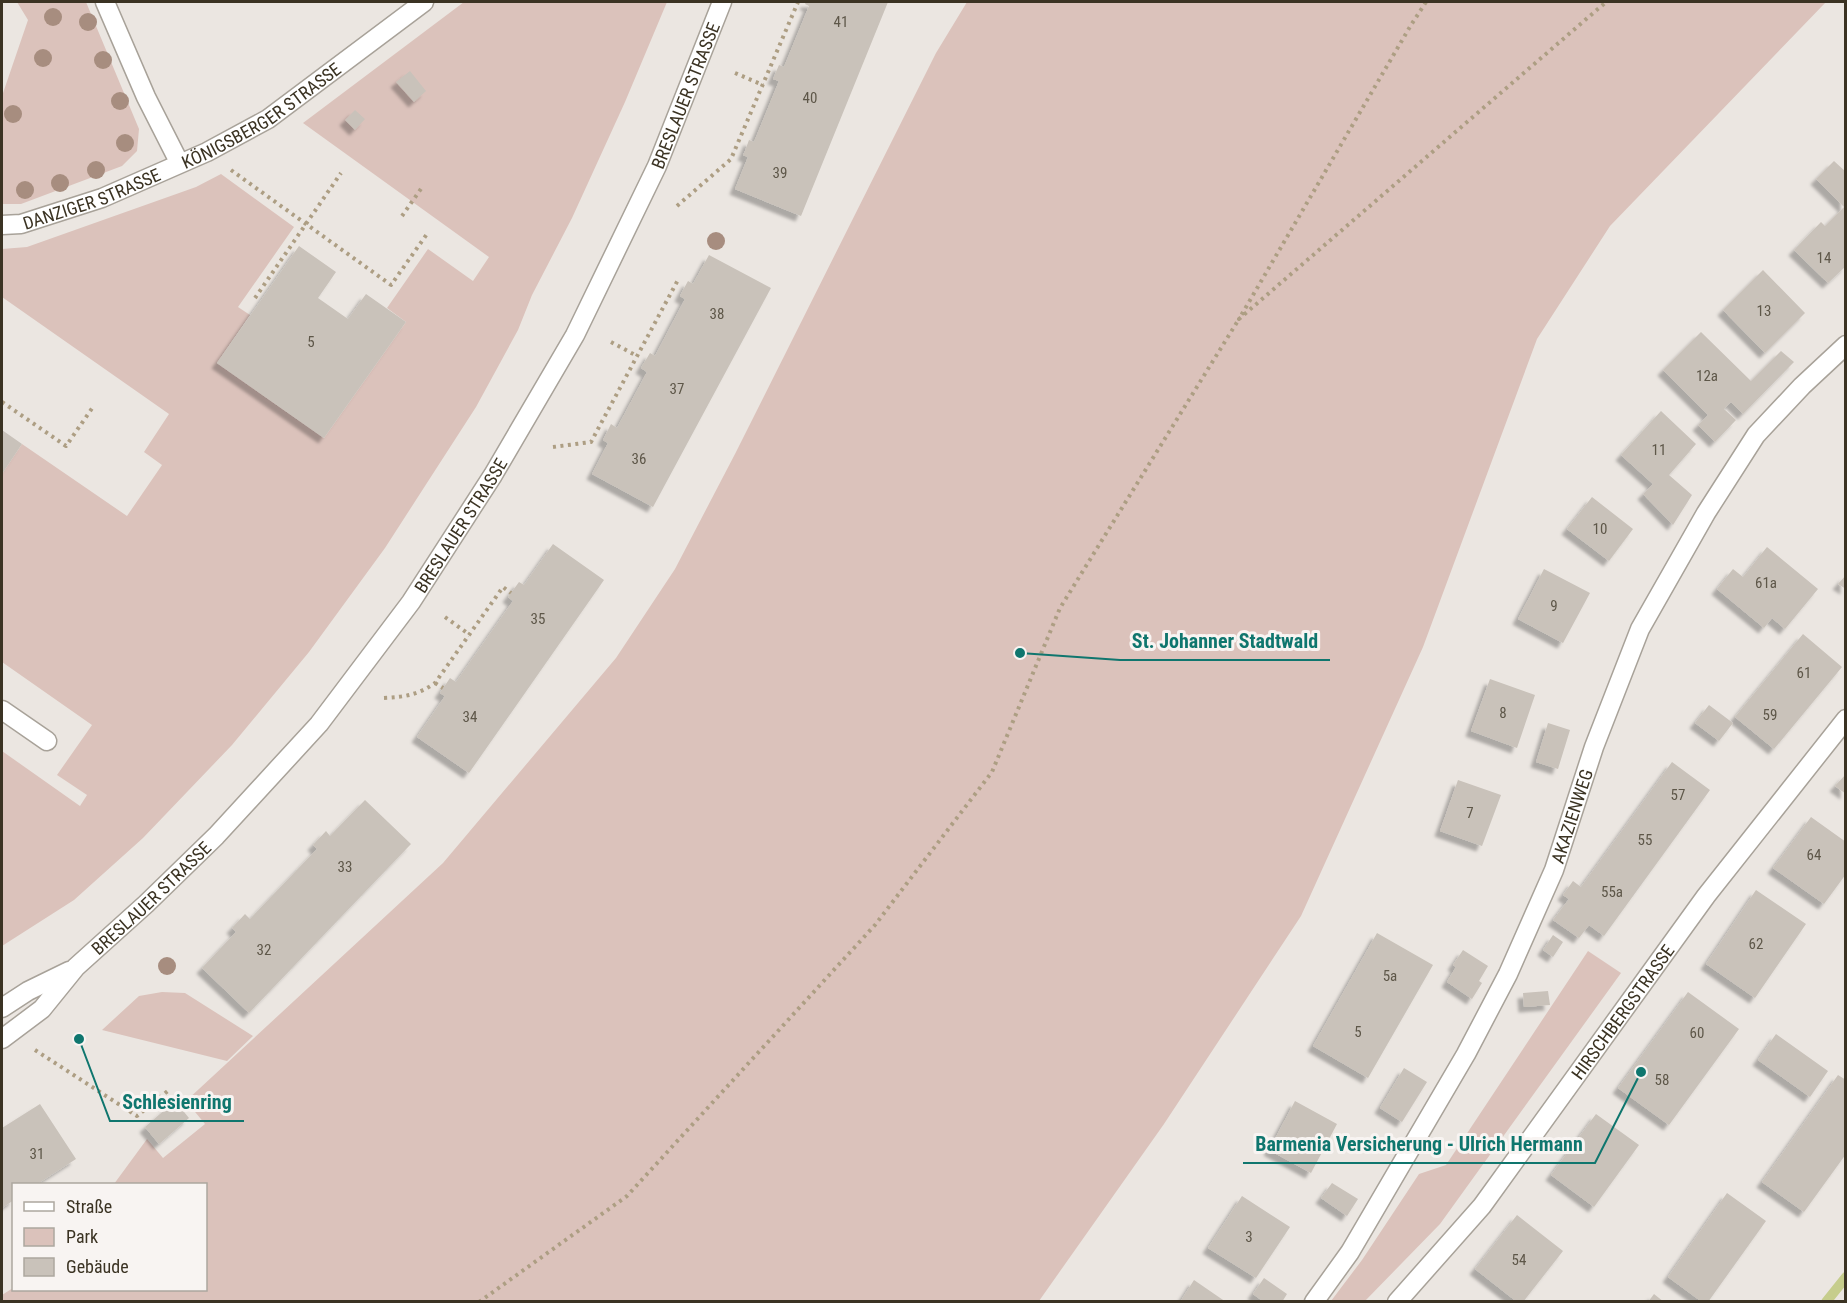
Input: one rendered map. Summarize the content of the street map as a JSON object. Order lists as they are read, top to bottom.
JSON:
{
  "streets": {
    "street": [
      "BRESLAUER STRASSE",
      "KÖNIGSBERGER STRASSE",
      "DANZIGER STRASSE",
      "AKAZIENWEG",
      "HIRSCHBERGSTRASSE"
    ]
  },
  "crossings": [
    ["KÖNIGSBERGER STRASSE", "DANZIGER STRASSE"]
  ],
  "places": ["St. Johanner Stadtwald", "Schlesienring", "Barmenia Versicherung - Ulrich Hermann"],
  "house_numbers": [
    "41",
    "40",
    "39",
    "14",
    "13",
    "38",
    "5",
    "12a",
    "37",
    "11",
    "36",
    "10",
    "61a",
    "9",
    "35",
    "61",
    "8",
    "59",
    "34",
    "57",
    "7",
    "55",
    "64",
    "33",
    "55a",
    "62",
    "32",
    "5a",
    "5",
    "60",
    "58",
    "31",
    "3",
    "54"
  ],
  "legend": ["Straße", "Park", "Gebäude"]
}
